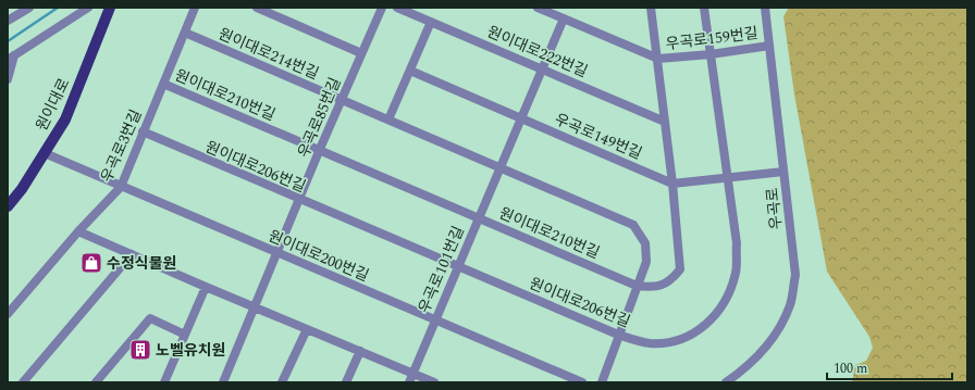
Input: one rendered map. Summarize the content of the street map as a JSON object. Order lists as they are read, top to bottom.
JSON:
{
  "streets": {
    "main road": ["원이대로"],
    "street": [
      "우곡로159번길",
      "원이대로222번길",
      "원이대로214번길",
      "원이대로210번길",
      "우곡로85번길",
      "우곡로149번길",
      "우곡로3번길",
      "원이대로206번길",
      "우곡로",
      "원이대로200번길",
      "우곡로101번길"
    ]
  },
  "crossings": [
    ["우곡로159번길", "원이대로210번길"],
    ["우곡로159번길", "원이대로206번길"],
    ["우곡로159번길", "우곡로"],
    ["우곡로159번길", "우곡로101번길"],
    ["원이대로222번길", "원이대로210번길"],
    ["원이대로222번길", "우곡로101번길"],
    ["원이대로214번길", "우곡로85번길"],
    ["원이대로214번길", "우곡로3번길"],
    ["원이대로214번길", "우곡로101번길"],
    ["원이대로210번길", "우곡로85번길"],
    ["원이대로210번길", "우곡로149번길"],
    ["원이대로210번길", "우곡로3번길"],
    ["원이대로210번길", "우곡로101번길"],
    ["원이대로", "원이대로200번길"],
    ["우곡로85번길", "원이대로206번길"],
    ["우곡로85번길", "원이대로200번길"],
    ["우곡로149번길", "우곡로101번길"],
    ["우곡로3번길", "원이대로206번길"],
    ["우곡로3번길", "원이대로200번길"],
    ["원이대로206번길", "우곡로101번길"],
    ["원이대로200번길", "우곡로101번길"]
  ],
  "places": {
    "shop": ["수정식물원"],
    "building": ["노벨유치원"]
  },
  "scale_bar": "100 m"
}
